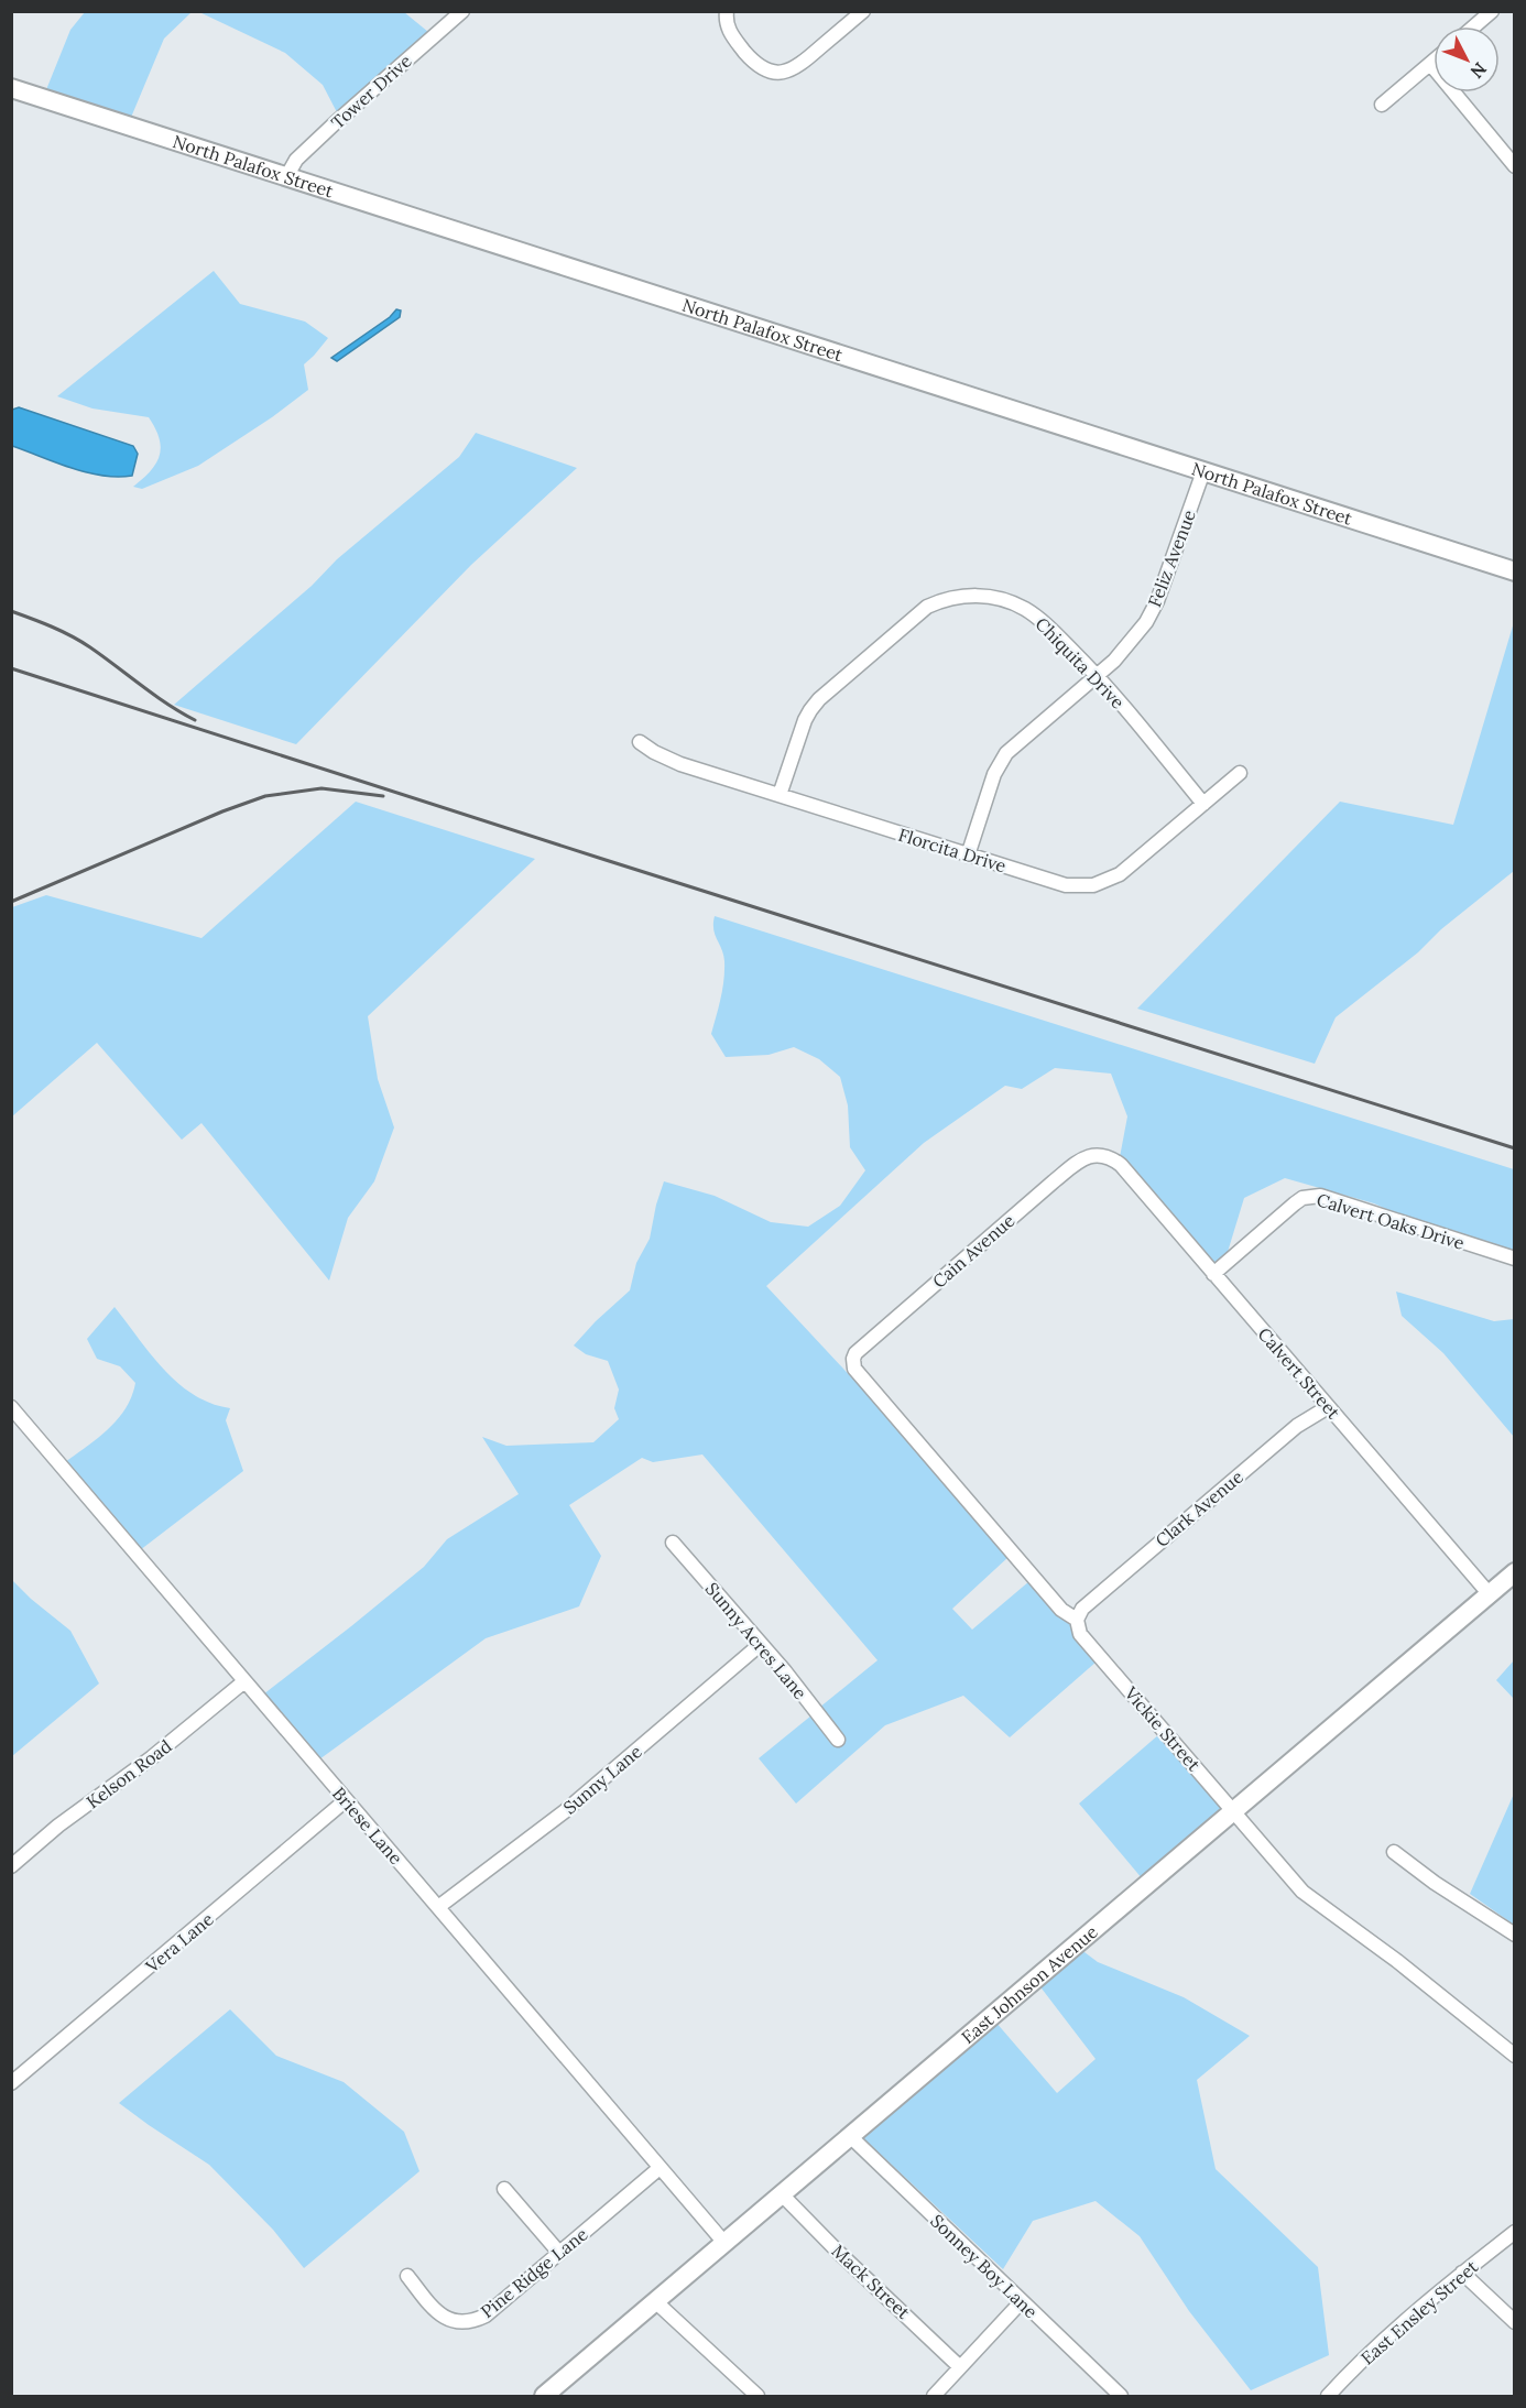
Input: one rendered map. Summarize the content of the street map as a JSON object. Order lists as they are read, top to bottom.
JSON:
{
  "streets": {
    "main road": ["North Palafox Street", "East Johnson Avenue"],
    "street": [
      "Tower Drive",
      "Feliz Avenue",
      "Chiquita Drive",
      "Florcita Drive",
      "Calvert Oaks Drive",
      "Cain Avenue",
      "Calvert Street",
      "Clark Avenue",
      "Sunny Acres Lane",
      "Vickie Street",
      "Kelson Road",
      "Sunny Lane",
      "Briese Lane",
      "Vera Lane",
      "Sonney Boy Lane",
      "Pine Ridge Lane",
      "Mack Street",
      "East Ensley Street"
    ]
  },
  "crossings": [
    ["Tower Drive", "North Palafox Street"],
    ["North Palafox Street", "Feliz Avenue"],
    ["Feliz Avenue", "Chiquita Drive"],
    ["Feliz Avenue", "Florcita Drive"],
    ["Chiquita Drive", "Florcita Drive"],
    ["Calvert Oaks Drive", "Calvert Street"],
    ["Cain Avenue", "Calvert Street"],
    ["Cain Avenue", "Vickie Street"],
    ["Calvert Street", "Clark Avenue"],
    ["Calvert Street", "East Johnson Avenue"],
    ["Clark Avenue", "Vickie Street"],
    ["Sunny Acres Lane", "Sunny Lane"],
    ["Vickie Street", "East Johnson Avenue"],
    ["Kelson Road", "Briese Lane"],
    ["Sunny Lane", "Briese Lane"],
    ["Briese Lane", "Vera Lane"],
    ["Briese Lane", "East Johnson Avenue"],
    ["Briese Lane", "Pine Ridge Lane"],
    ["East Johnson Avenue", "Sonney Boy Lane"],
    ["East Johnson Avenue", "Mack Street"]
  ],
  "north": "bottom right"
}
